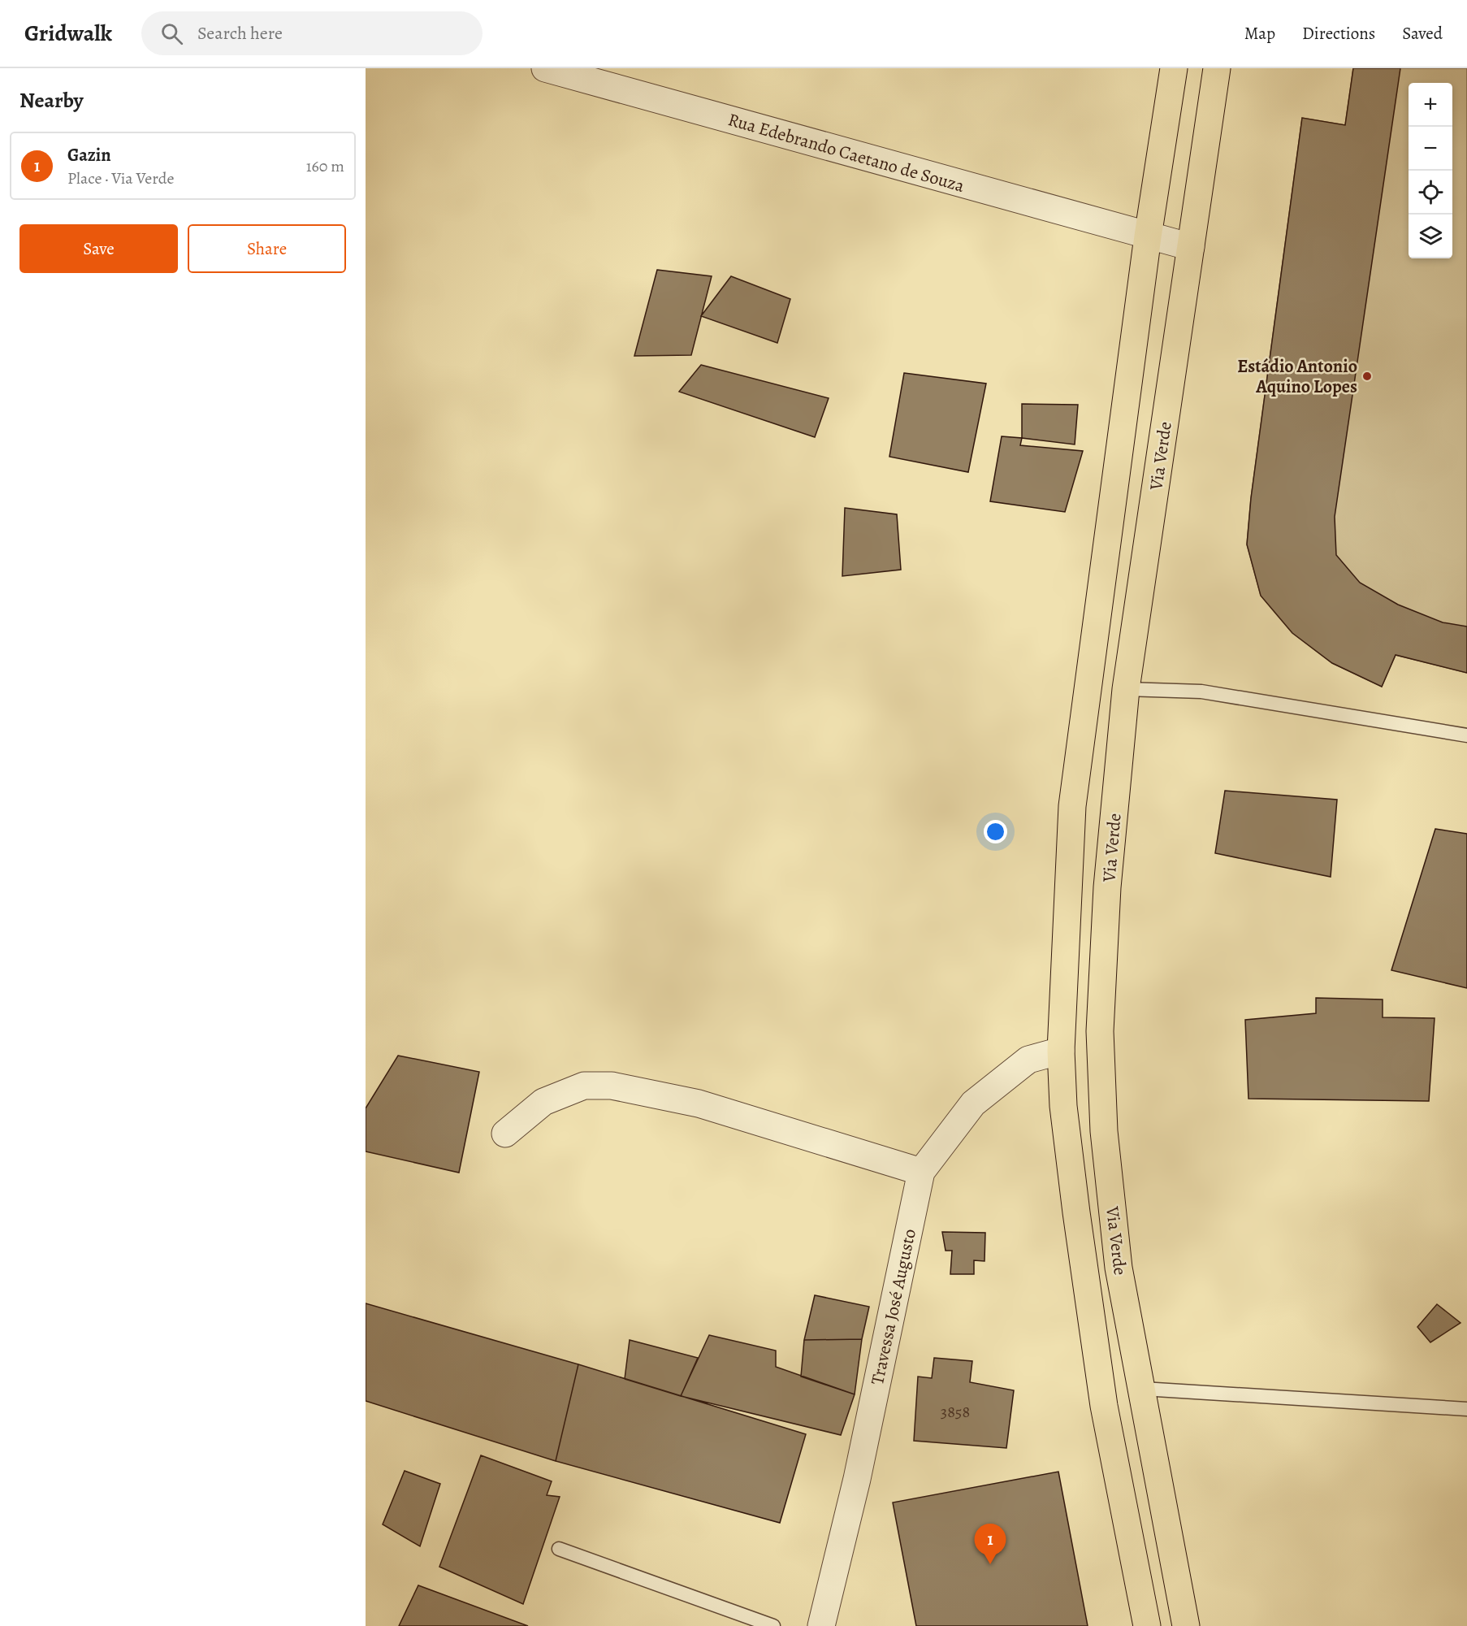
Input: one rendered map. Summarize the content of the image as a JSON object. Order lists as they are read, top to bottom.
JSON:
{
  "streets": {
    "main road": ["Via Verde"],
    "street": ["Rua Edebrando Caetano de Souza", "Travessa José Augusto"]
  },
  "crossings": [
    ["Rua Edebrando Caetano de Souza", "Via Verde"],
    ["Via Verde", "Travessa José Augusto"]
  ],
  "places": ["Estádio Antonio Aquino Lopes"],
  "house_numbers": ["3858"],
  "page": {
    "header": "Gridwalk",
    "search": "Search here",
    "nav": ["Map", "Directions", "Saved"],
    "heading": "Nearby",
    "map_buttons": ["+", "−"],
    "list": [
      {
        "mark": "1",
        "name": "Gazin",
        "note": "Place · Via Verde",
        "value": "160 m"
      }
    ],
    "buttons": ["Save", "Share"],
    "pins": "1"
  }
}
